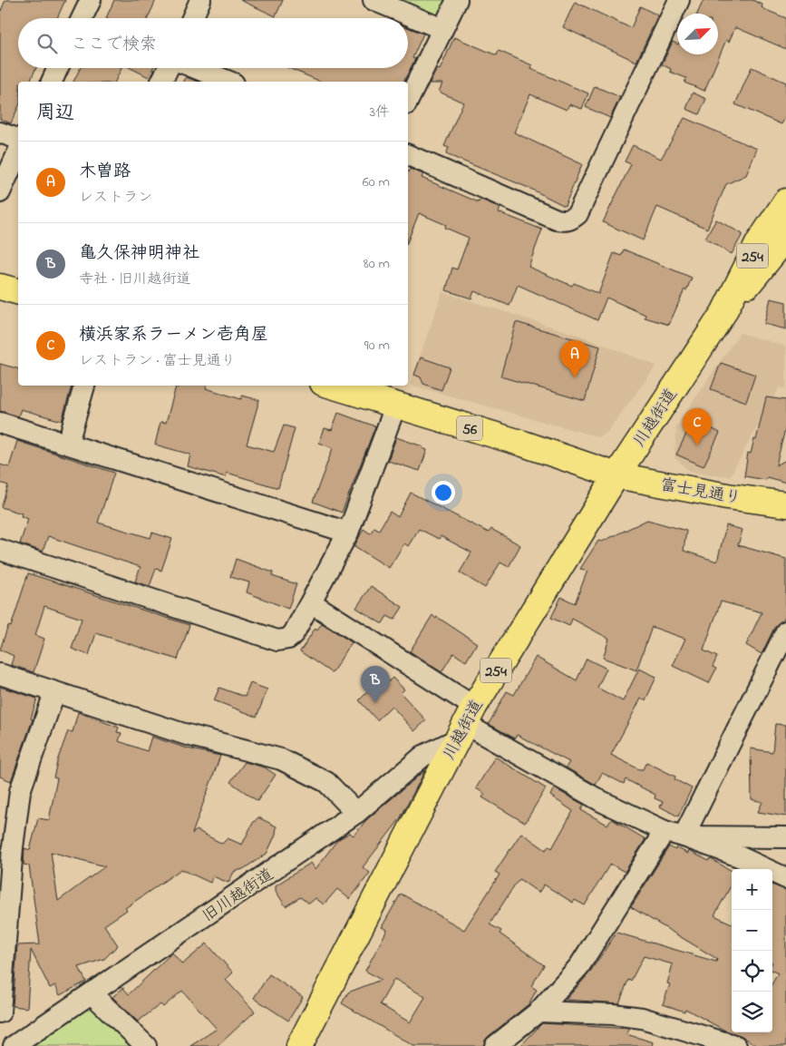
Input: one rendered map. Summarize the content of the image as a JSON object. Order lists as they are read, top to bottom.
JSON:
{
  "streets": {
    "main road": [
      "254",
      "川越街道",
      "56",
      "富士見通り"
    ],
    "street": ["旧川越街道"]
  },
  "crossings": [
    ["川越街道", "56"],
    ["川越街道", "富士見通り"],
    ["川越街道", "旧川越街道"],
    ["56", "富士見通り"]
  ],
  "north": "top right",
  "page": {
    "search": "ここで検索",
    "heading": ["周辺", "3件"],
    "list": [
      {
        "mark": "A",
        "name": "木曽路",
        "note": "レストラン",
        "value": "60 m"
      },
      {
        "mark": "B",
        "name": "亀久保神明神社",
        "note": "寺社 · 旧川越街道",
        "value": "80 m"
      },
      {
        "mark": "C",
        "name": "横浜家系ラーメン壱角屋",
        "note": "レストラン · 富士見通り",
        "value": "90 m"
      }
    ],
    "pins": ["A", "C", "B"],
    "map_buttons": ["+", "−"]
  }
}
